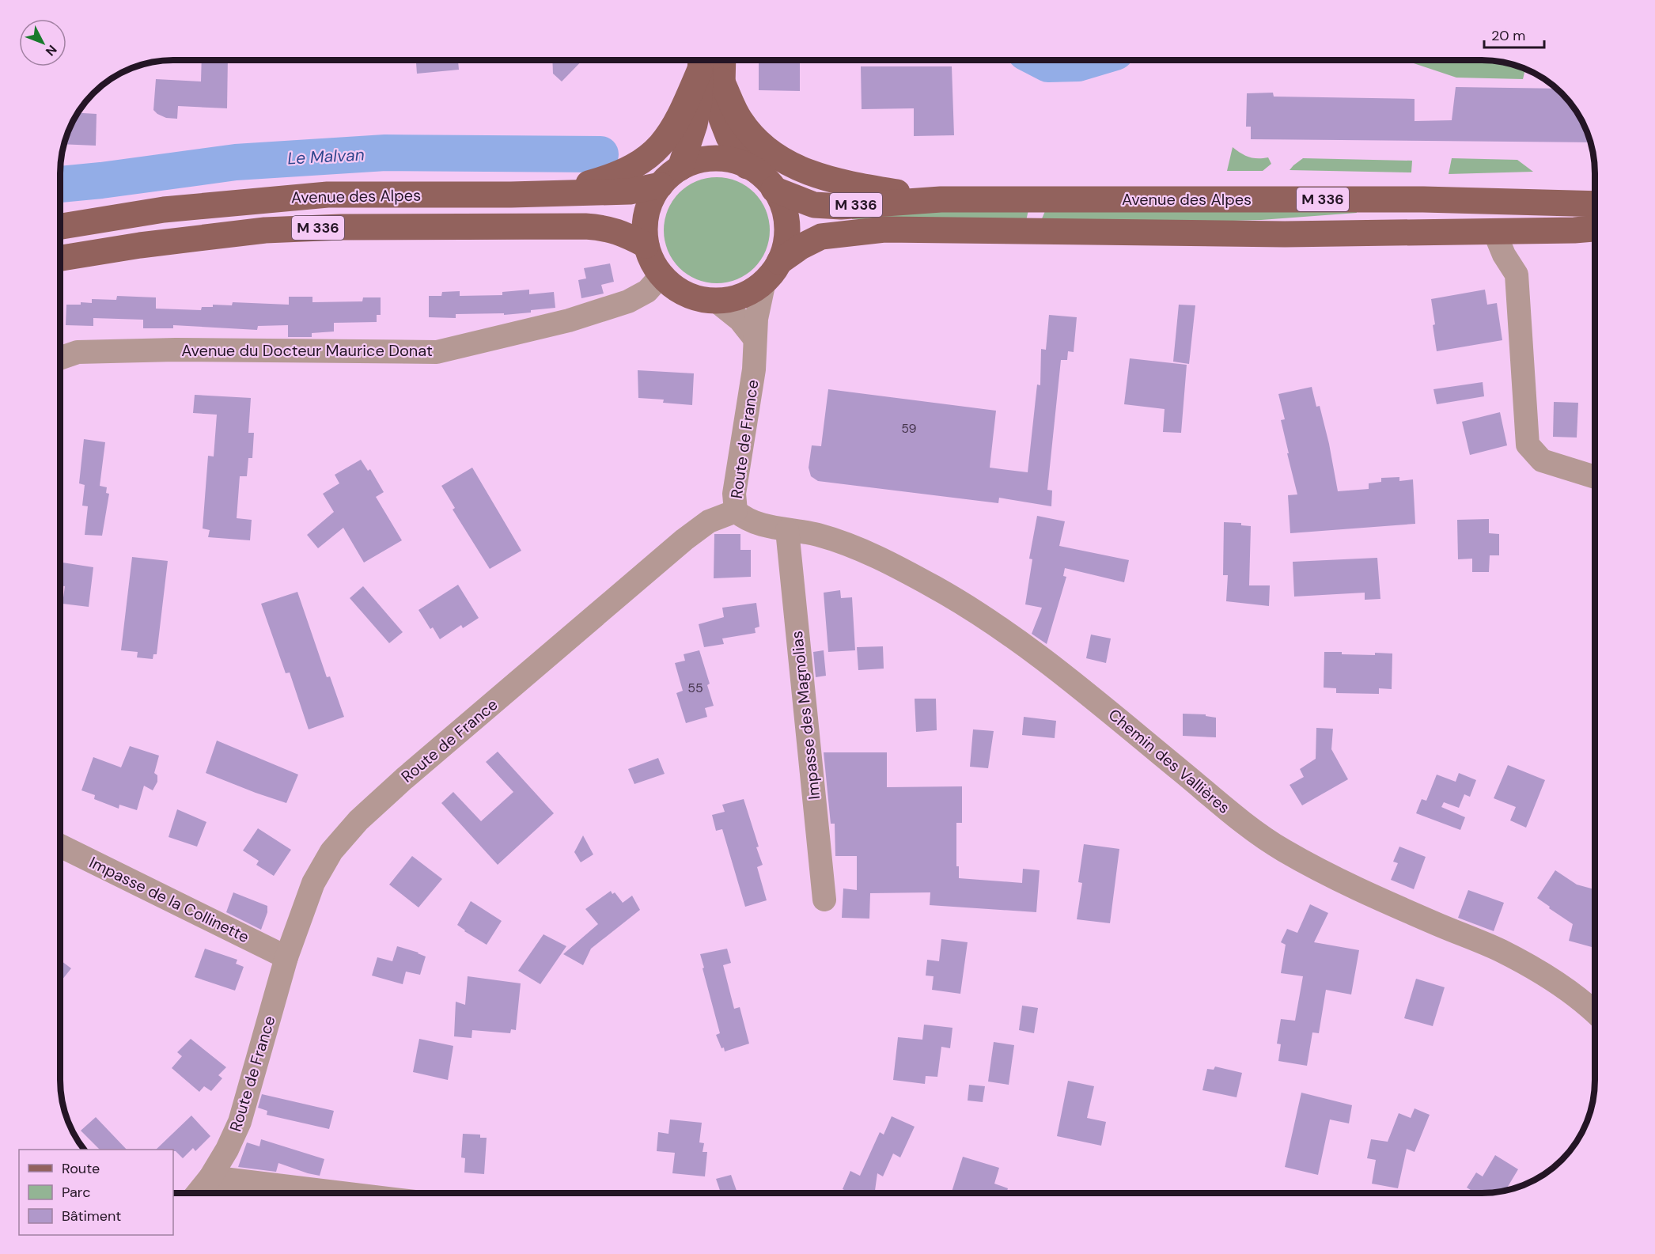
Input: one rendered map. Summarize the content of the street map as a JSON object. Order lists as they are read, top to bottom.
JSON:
{
  "streets": {
    "main road": ["Avenue des Alpes", "M 336"],
    "street": [
      "Avenue du Docteur Maurice Donat",
      "Route de France",
      "Impasse des Magnolias",
      "Chemin des Vallières",
      "Impasse de la Collinette"
    ]
  },
  "crossings": [
    ["Avenue des Alpes", "M 336"],
    ["Avenue des Alpes", "Avenue du Docteur Maurice Donat"],
    ["Avenue des Alpes", "Route de France"],
    ["M 336", "Avenue du Docteur Maurice Donat"],
    ["M 336", "Route de France"],
    ["Avenue du Docteur Maurice Donat", "Route de France"],
    ["Route de France", "Chemin des Vallières"],
    ["Route de France", "Impasse de la Collinette"],
    ["Impasse des Magnolias", "Chemin des Vallières"]
  ],
  "water": ["Le Malvan"],
  "house_numbers": ["59", "55"],
  "legend": ["Route", "Parc", "Bâtiment"],
  "scale_bar": "20 m",
  "north": "bottom right"
}
